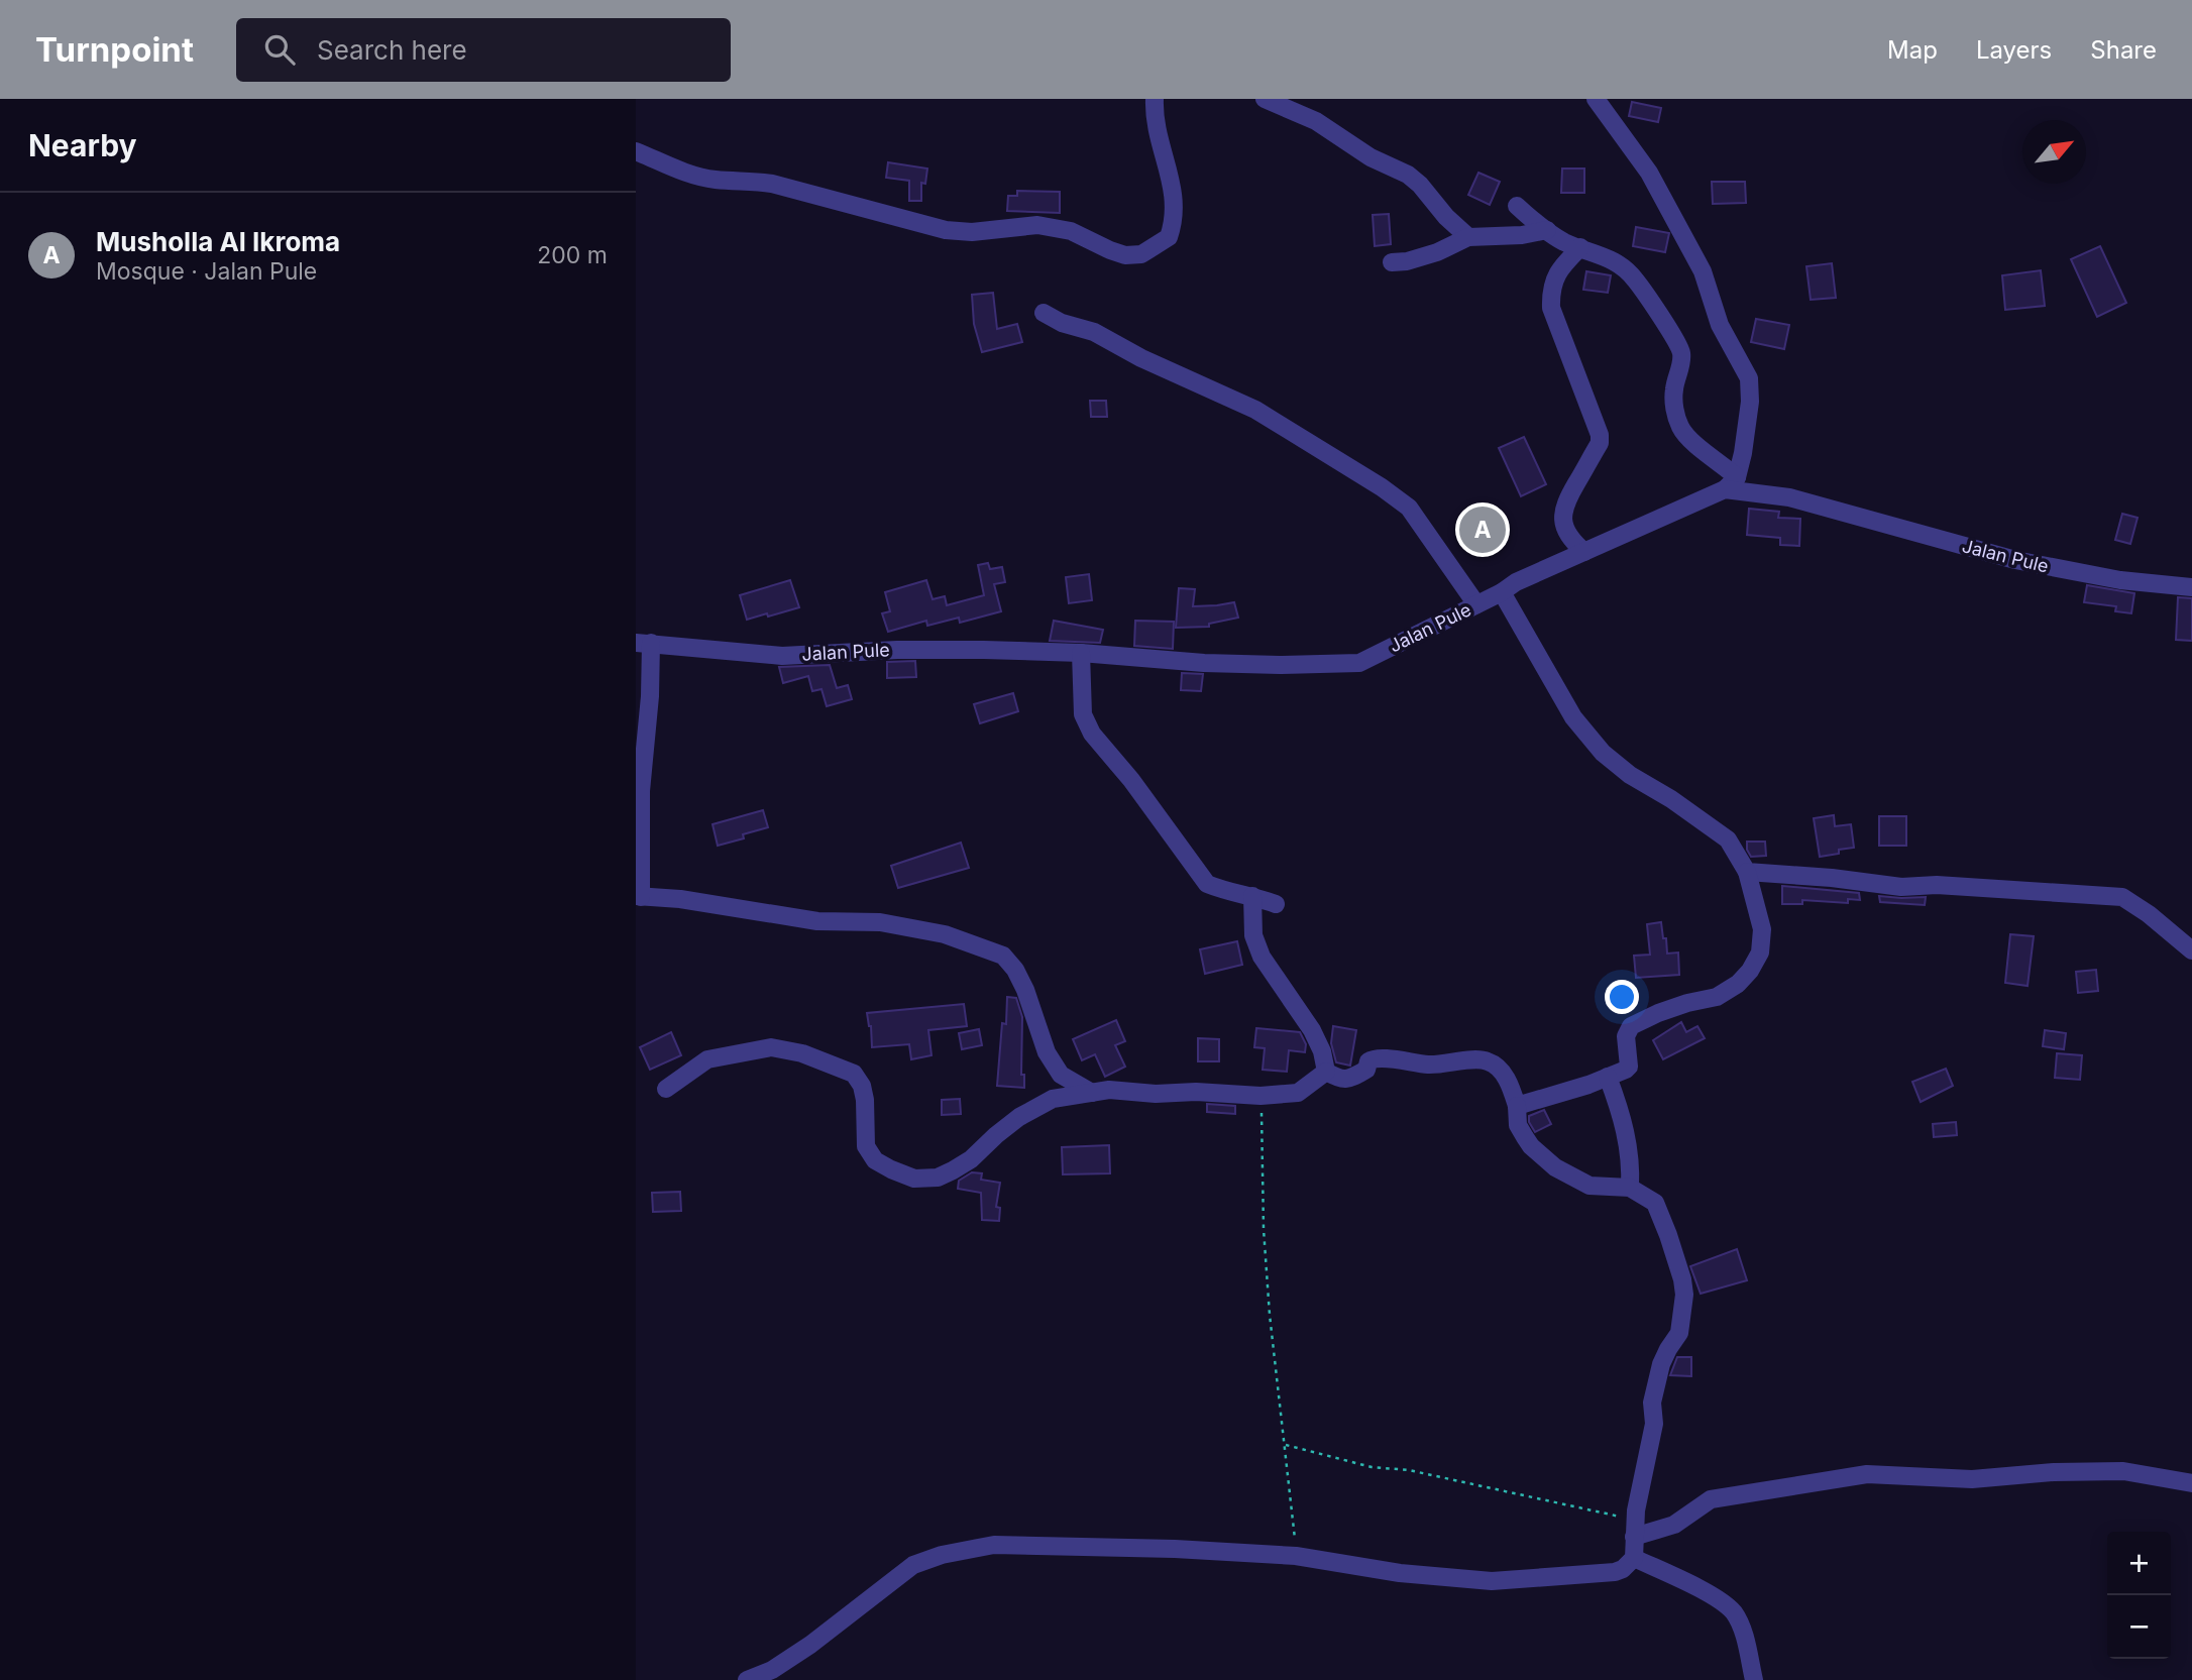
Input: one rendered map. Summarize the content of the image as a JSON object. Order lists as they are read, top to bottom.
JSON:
{
  "streets": {
    "street": ["Jalan Pule"]
  },
  "north": "top right",
  "page": {
    "header": "Turnpoint",
    "search": "Search here",
    "nav": ["Map", "Layers", "Share"],
    "heading": "Nearby",
    "list": [
      {
        "mark": "A",
        "name": "Musholla Al Ikroma",
        "note": "Mosque · Jalan Pule",
        "value": "200 m"
      }
    ],
    "pins": "A",
    "map_buttons": ["+", "−"]
  }
}
